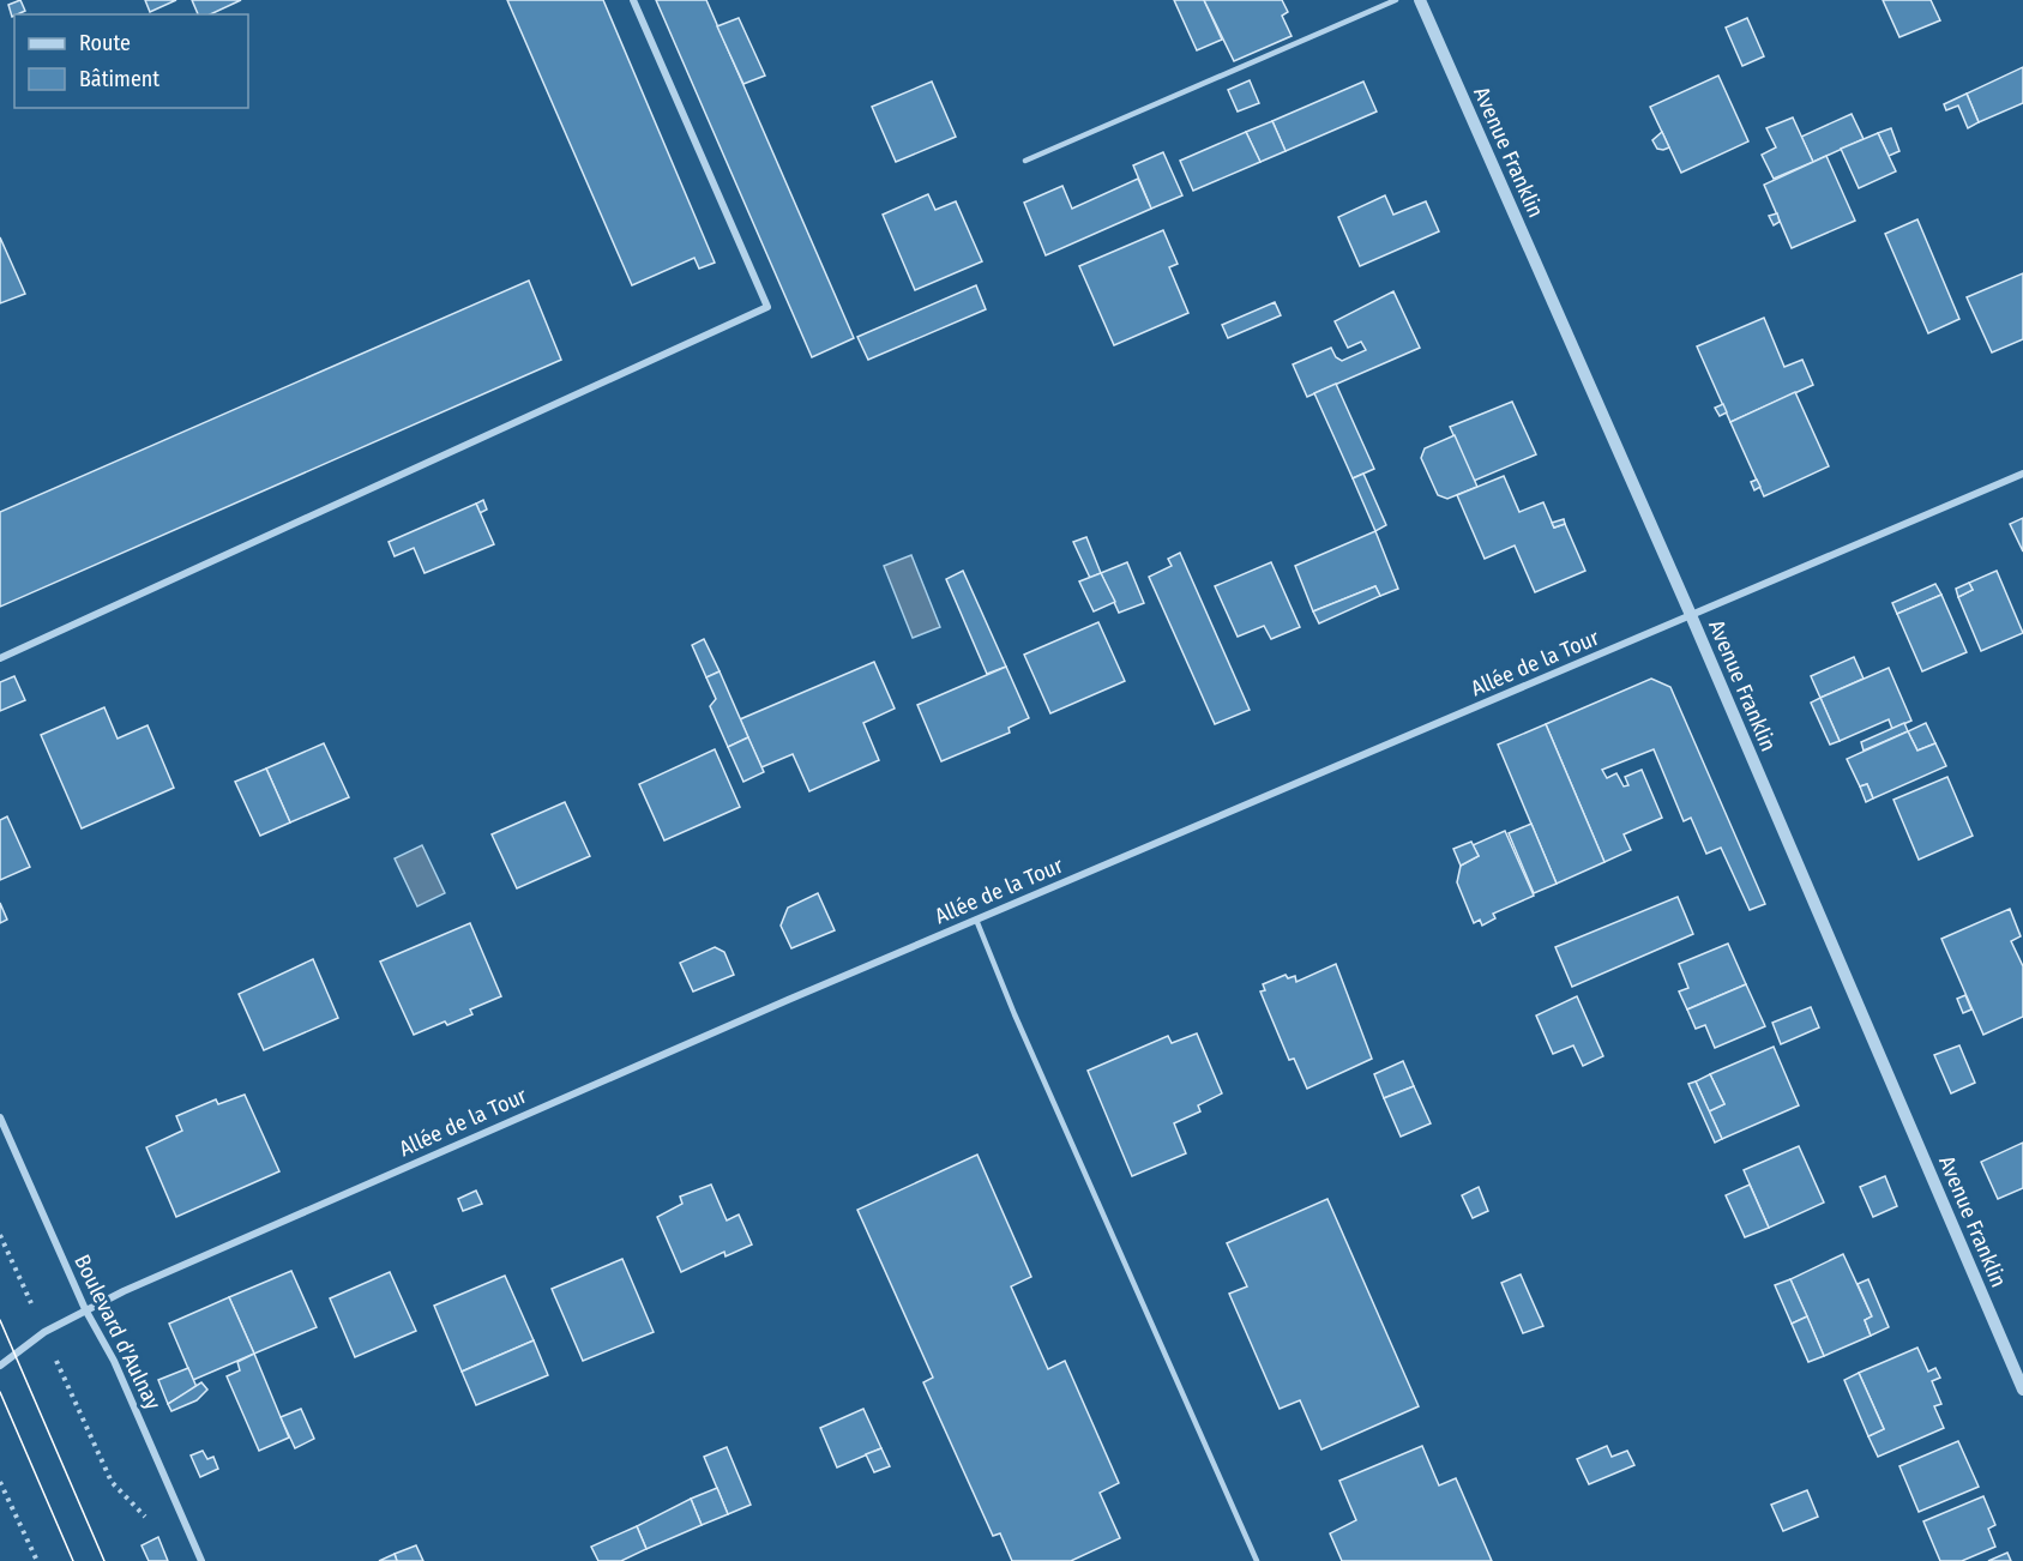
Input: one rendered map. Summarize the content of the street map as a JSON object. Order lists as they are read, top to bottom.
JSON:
{
  "streets": {
    "street": ["Avenue Franklin", "Allée de la Tour", "Boulevard d'Aulnay"]
  },
  "crossings": [
    ["Avenue Franklin", "Allée de la Tour"],
    ["Allée de la Tour", "Boulevard d'Aulnay"]
  ],
  "legend": ["Route", "Bâtiment"]
}
